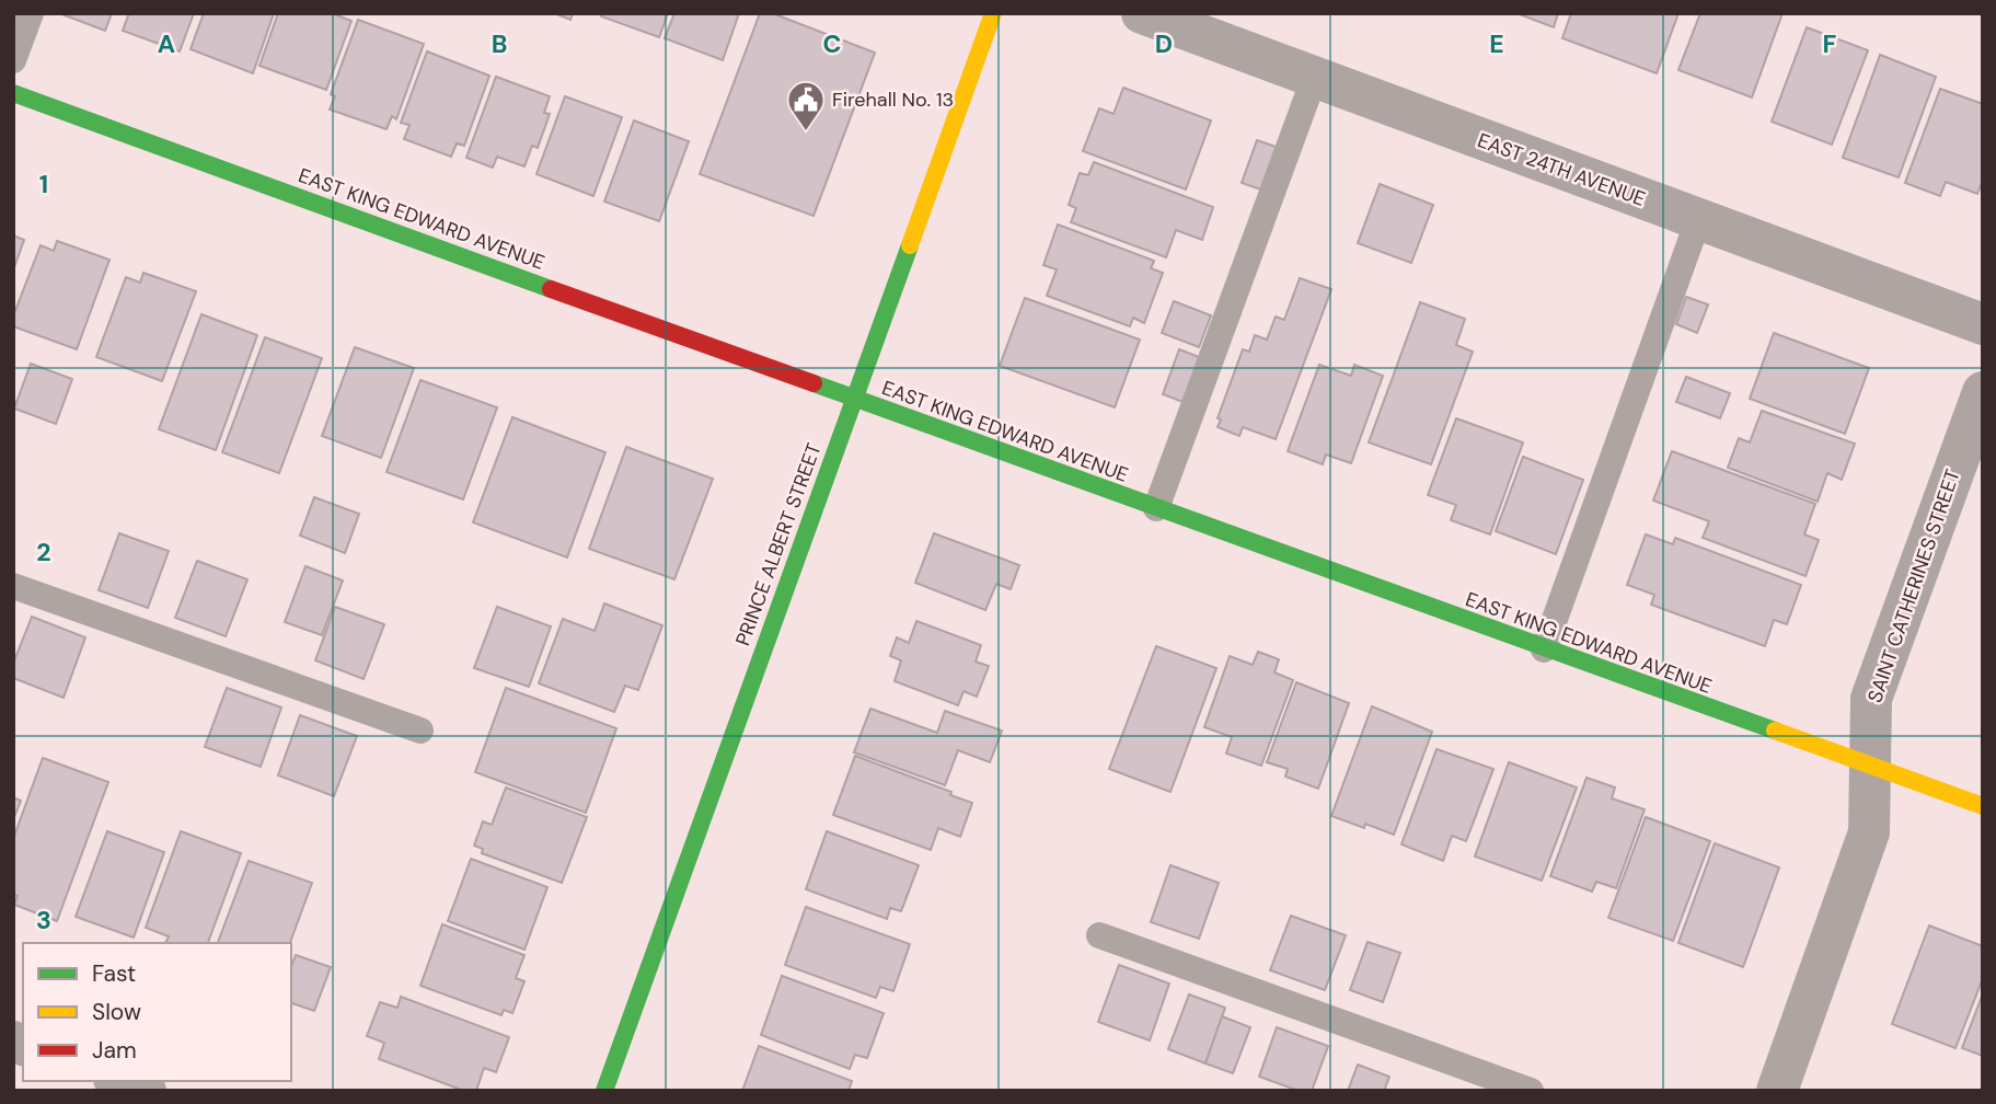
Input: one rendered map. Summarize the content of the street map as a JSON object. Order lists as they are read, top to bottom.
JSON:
{
  "streets": {
    "main road": ["EAST KING EDWARD AVENUE", "PRINCE ALBERT STREET"],
    "street": ["EAST 24TH AVENUE", "SAINT CATHERINES STREET"]
  },
  "crossings": [
    ["EAST KING EDWARD AVENUE", "PRINCE ALBERT STREET"],
    ["EAST KING EDWARD AVENUE", "SAINT CATHERINES STREET"]
  ],
  "places": {
    "public building": ["Firehall No. 13"]
  },
  "legend": ["Fast", "Slow", "Jam"],
  "grid": {
    "columns": [
      "A",
      "B",
      "C",
      "D",
      "E",
      "F"
    ],
    "rows": ["1", "2", "3"]
  }
}
